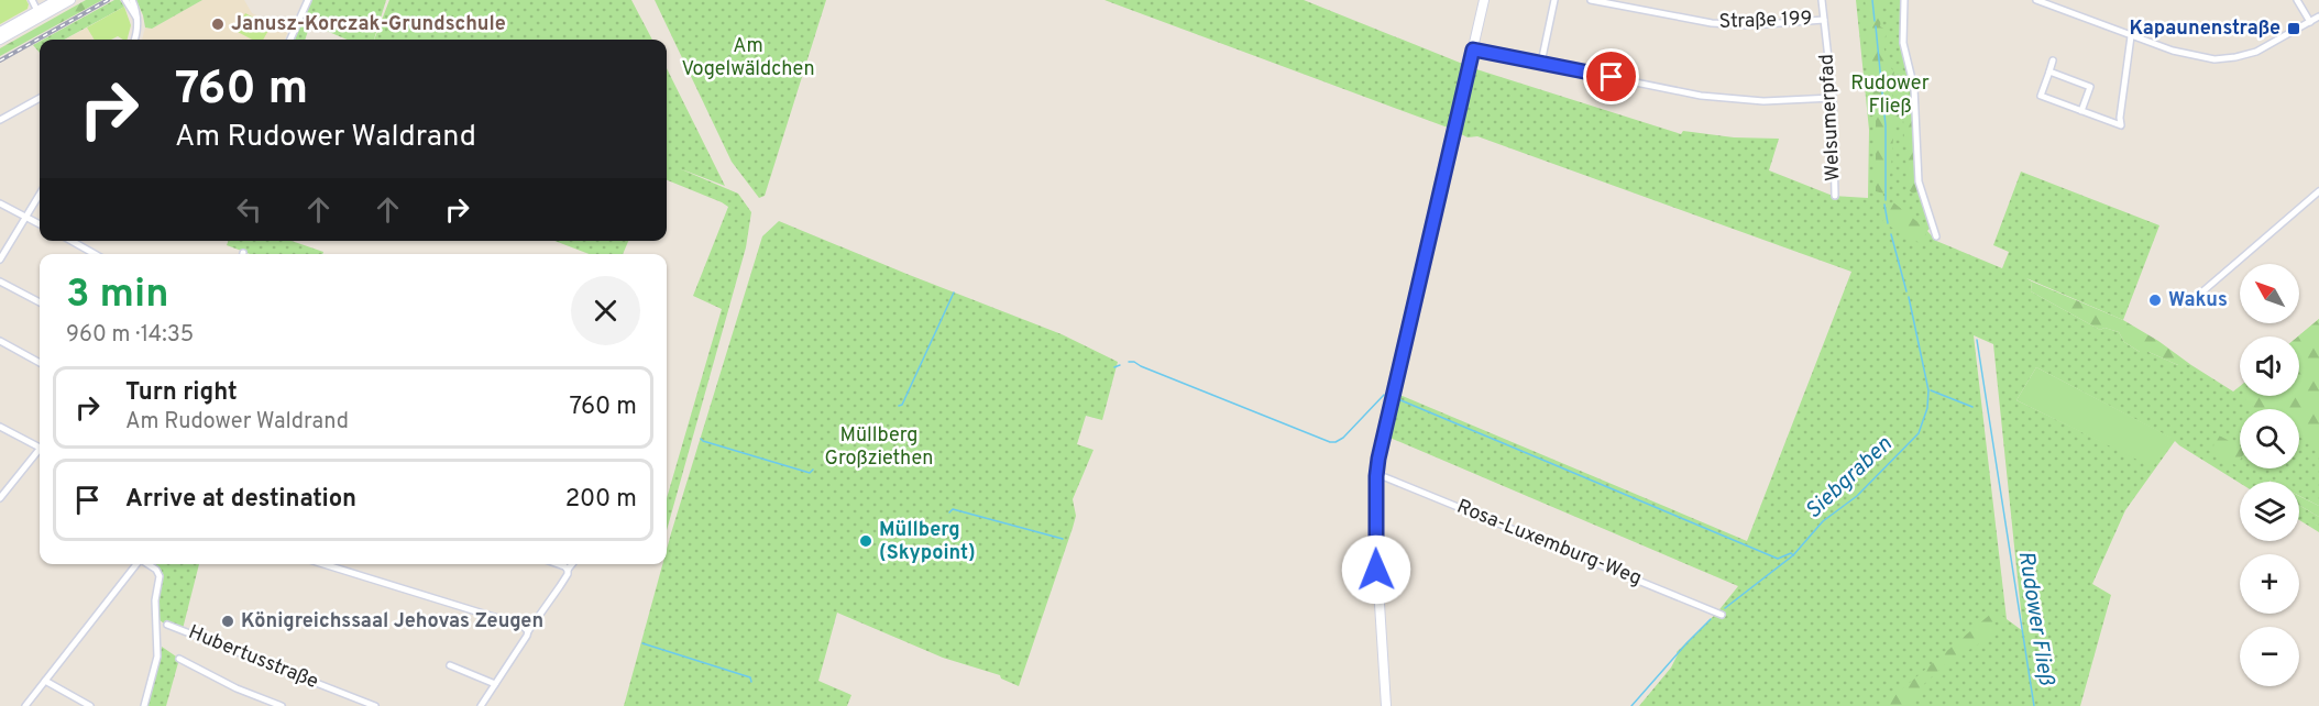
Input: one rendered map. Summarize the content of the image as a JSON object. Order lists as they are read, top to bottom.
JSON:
{
  "streets": {
    "street": [
      "Straße 199",
      "Welsumerpfad",
      "Rosa-Luxemburg-Weg",
      "Hubertusstraße"
    ]
  },
  "crossings": [
    ["Straße 199", "Welsumerpfad"]
  ],
  "water": ["Siebgraben", "Rudower Fließ"],
  "parks": ["Am Vogelwäldchen", "Rudower Fließ", "Müllberg Großziethen"],
  "places": {
    "other": [
      "Janusz-Korczak-Grundschule",
      "Wakus",
      "Müllberg (Skypoint)",
      "Königreichssaal Jehovas Zeugen"
    ],
    "transit": ["Kapaunenstraße"]
  },
  "north": "top left",
  "page": {
    "turn": ["760 m", "Am Rudower Waldrand"],
    "heading": ["3 min", "960 m · 14:35"],
    "map_buttons": ["+", "−"],
    "list": [
      {
        "name": "Turn right",
        "note": "Am Rudower Waldrand",
        "value": "760 m"
      },
      {
        "name": "Arrive at destination",
        "value": "200 m"
      }
    ]
  }
}
